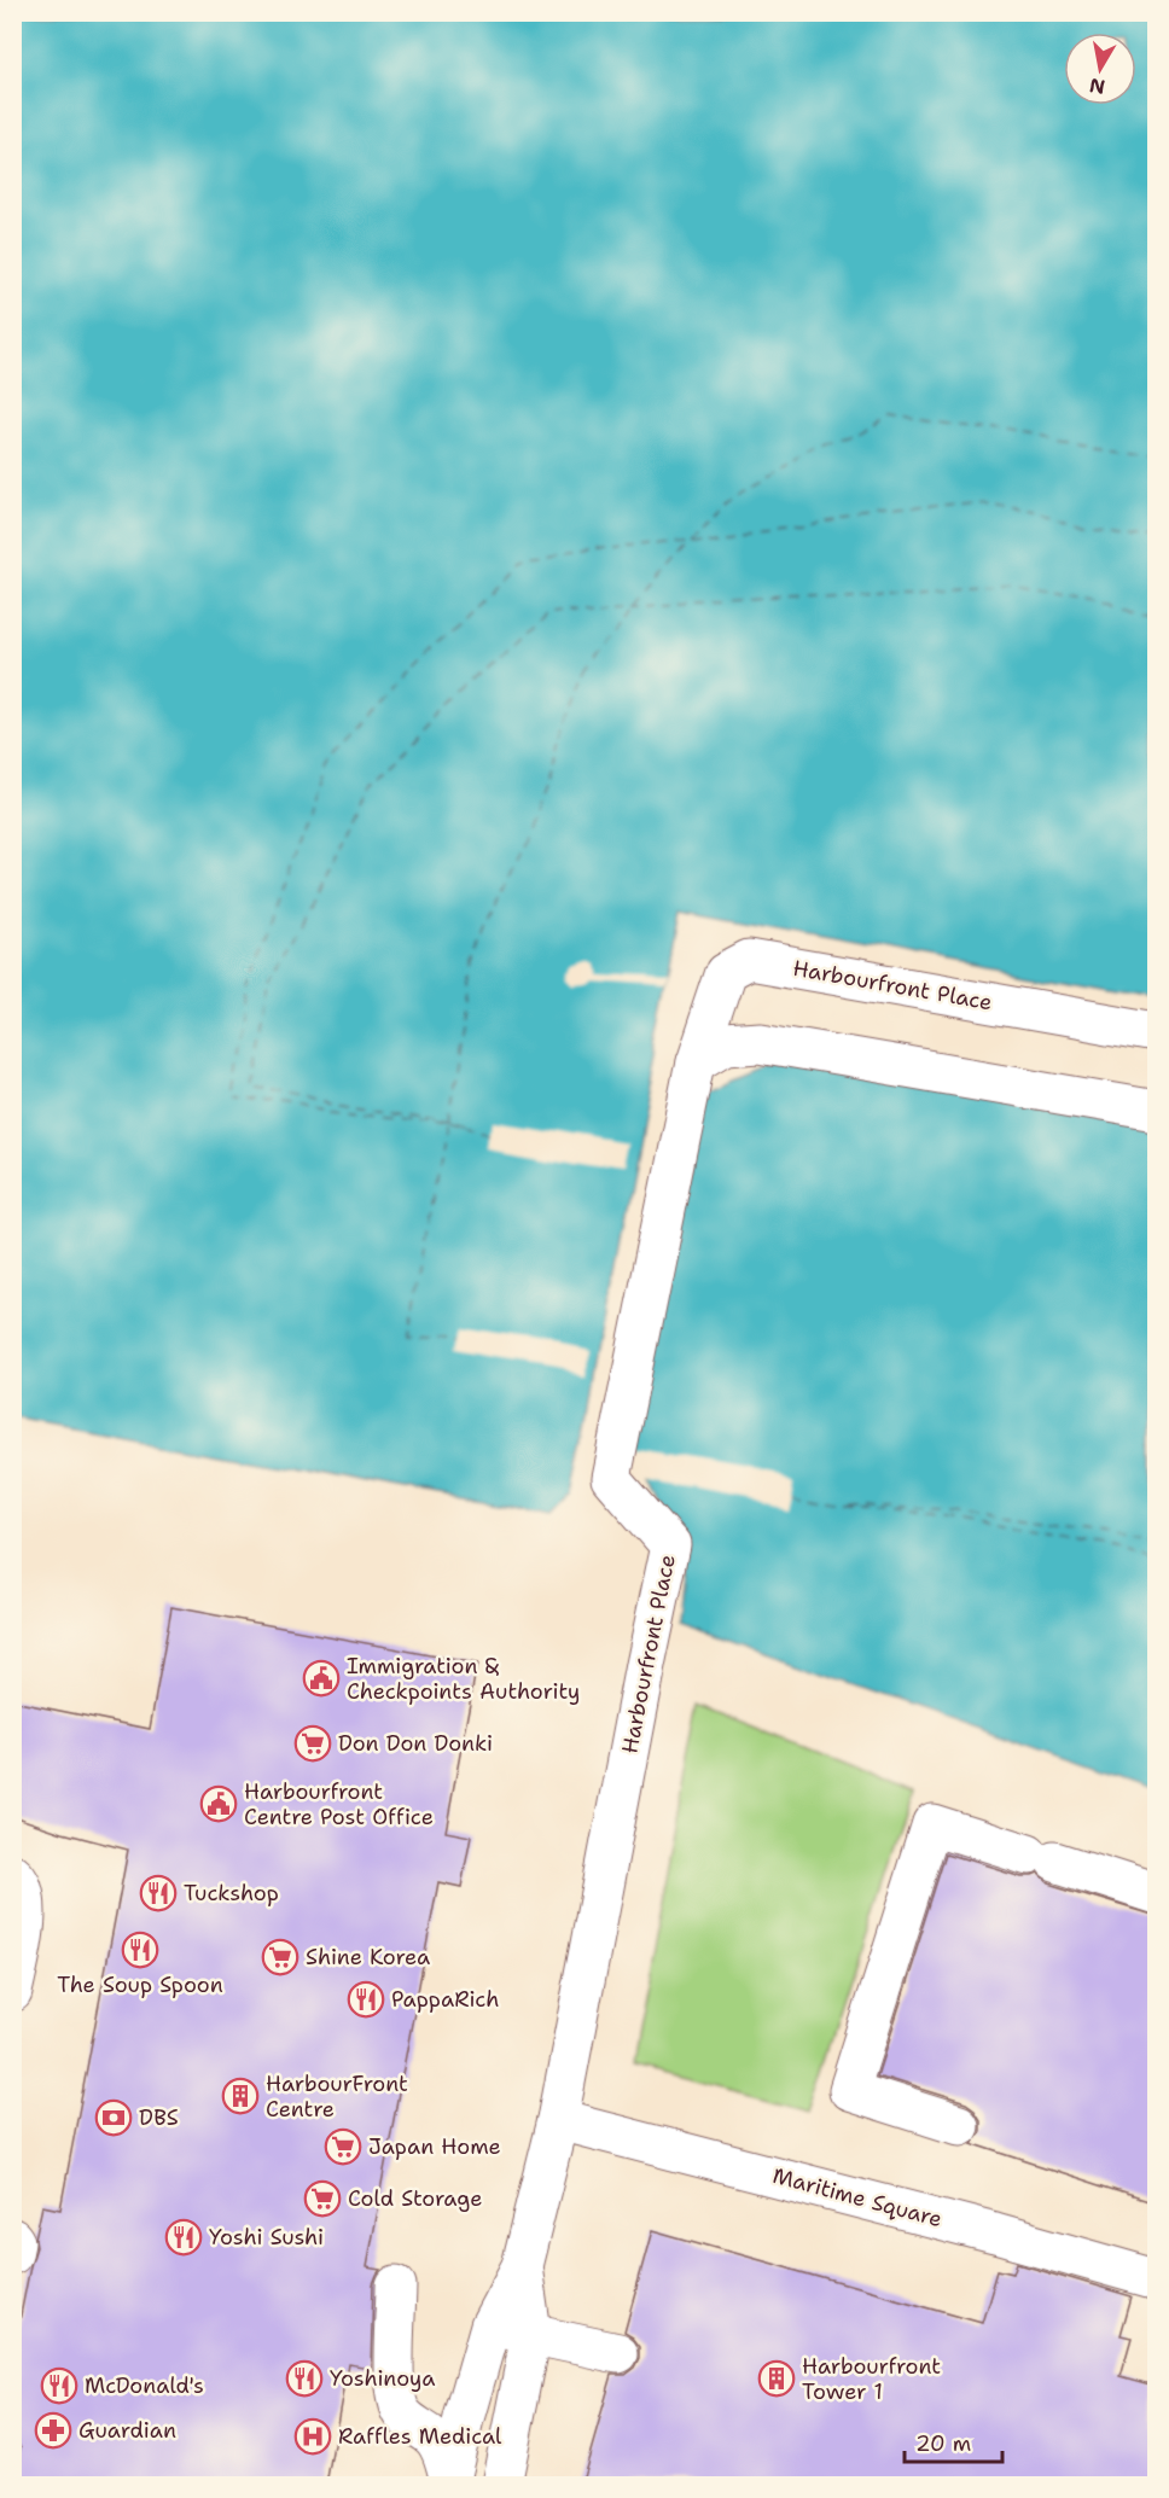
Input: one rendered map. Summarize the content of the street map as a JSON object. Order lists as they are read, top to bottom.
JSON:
{
  "streets": {
    "street": ["Harbourfront Place", "Maritime Square"]
  },
  "crossings": [
    ["Harbourfront Place", "Maritime Square"]
  ],
  "places": {
    "public building": ["Immigration & Checkpoints Authority", "Harbourfront Centre Post Office"],
    "supermarket": [
      "Don Don Donki",
      "Shine Korea",
      "Japan Home",
      "Cold Storage"
    ],
    "restaurant": [
      "Tuckshop",
      "The Soup Spoon",
      "PappaRich",
      "Yoshi Sushi",
      "Yoshinoya",
      "McDonald's"
    ],
    "building": ["HarbourFront Centre", "Harbourfront Tower 1"],
    "bank": ["DBS"],
    "pharmacy": ["Guardian"],
    "hospital": ["Raffles Medical"]
  },
  "scale_bar": "20 m",
  "north": "bottom"
}
